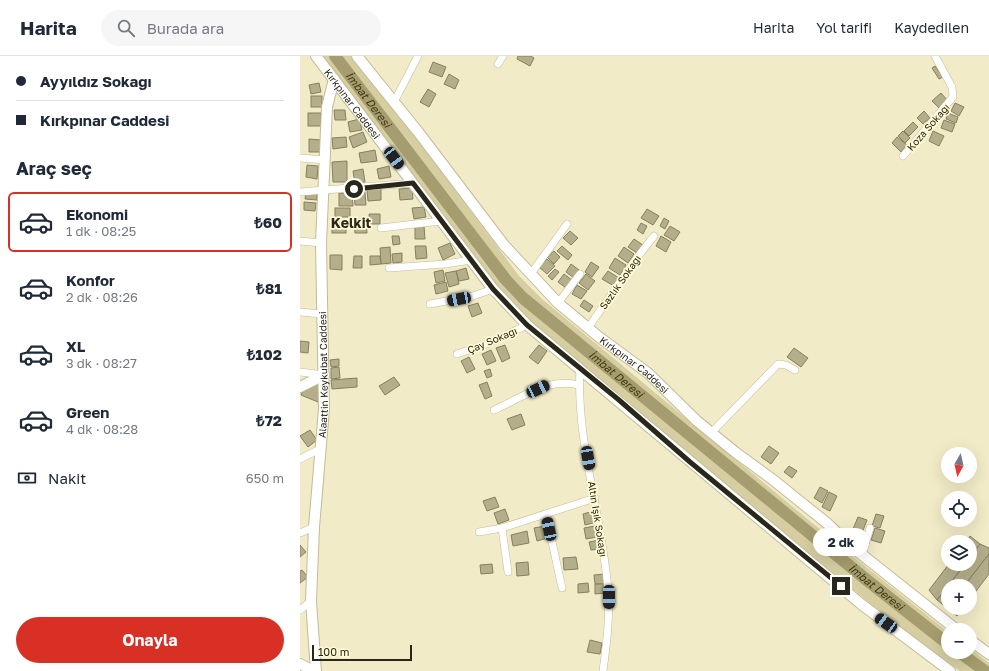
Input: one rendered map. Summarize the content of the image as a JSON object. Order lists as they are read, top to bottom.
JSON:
{
  "streets": {
    "street": [
      "Kırkpınar Caddesi",
      "Koza Sokağı",
      "Sazlık Sokağı",
      "Çay Sokağı",
      "Alaattin Keykubat Caddesi",
      "Altın Işık Sokağı"
    ]
  },
  "crossings": [
    ["Kırkpınar Caddesi", "Sazlık Sokağı"],
    ["Kırkpınar Caddesi", "Çay Sokağı"],
    ["Kırkpınar Caddesi", "Alaattin Keykubat Caddesi"],
    ["Kırkpınar Caddesi", "Altın Işık Sokağı"]
  ],
  "districts": ["Kelkit"],
  "water": ["İmbat Deresi"],
  "scale_bar": "100 m",
  "north": "bottom",
  "page": {
    "header": "Harita",
    "search": "Burada ara",
    "nav": ["Harita", "Yol tarifi", "Kaydedilen"],
    "banner": ["Ayyıldız Sokağı", "Kırkpınar Caddesi"],
    "heading": "Araç seç",
    "list": [
      {
        "name": "Ekonomi",
        "note": "1 dk · 08:25",
        "value": "₺60"
      },
      {
        "name": "Konfor",
        "note": "2 dk · 08:26",
        "value": "₺81"
      },
      {
        "name": "XL",
        "note": "3 dk · 08:27",
        "value": "₺102"
      },
      {
        "name": "Green",
        "note": "4 dk · 08:28",
        "value": "₺72"
      }
    ],
    "map_buttons": ["+", "−"],
    "pay": ["Nakit", "650 m"],
    "bubble": "2 dk",
    "buttons": "Onayla",
    "scale": "100 m"
  }
}
